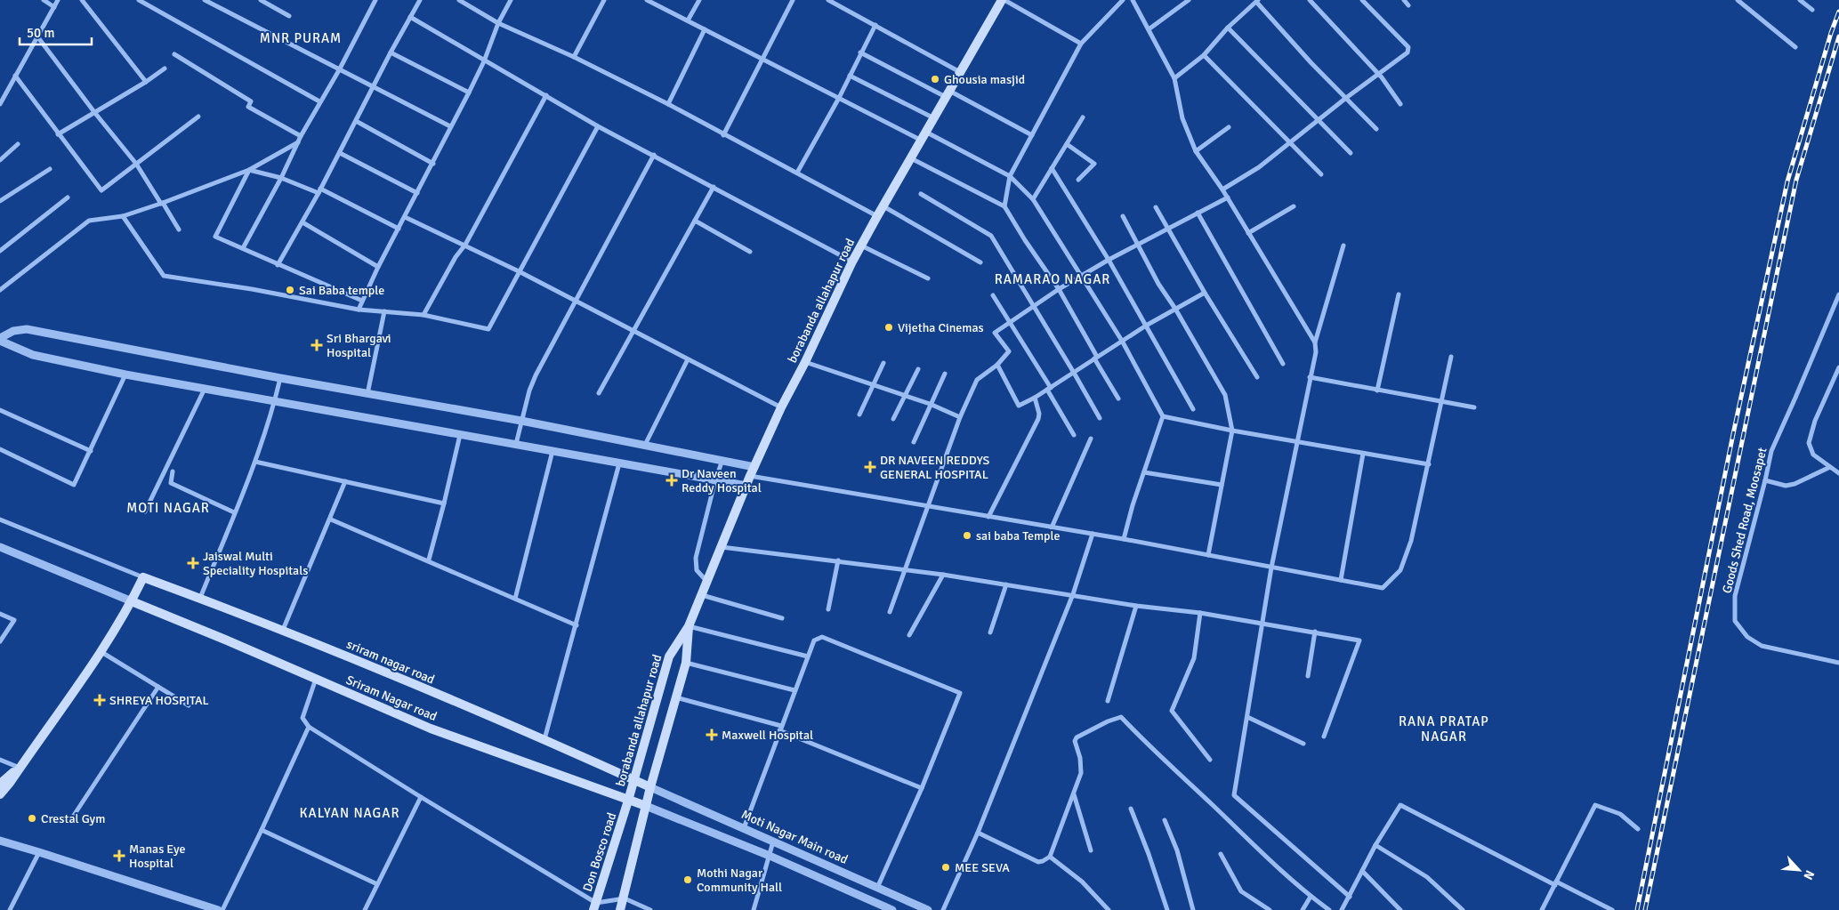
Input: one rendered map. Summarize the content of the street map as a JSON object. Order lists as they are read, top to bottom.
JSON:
{
  "streets": {
    "main road": [
      "borabanda allahapur road",
      "sriram nagar road",
      "Sriram Nagar road",
      "Don Bosco road"
    ],
    "street": ["Goods Shed Road, Moosapet", "Moti Nagar Main road"]
  },
  "crossings": [
    ["borabanda allahapur road", "sriram nagar road"],
    ["borabanda allahapur road", "Sriram Nagar road"],
    ["borabanda allahapur road", "Moti Nagar Main road"],
    ["borabanda allahapur road", "Don Bosco road"],
    ["sriram nagar road", "Moti Nagar Main road"],
    ["Sriram Nagar road", "Don Bosco road"]
  ],
  "districts": [
    "MNR PURAM",
    "RAMARAO NAGAR",
    "MOTI NAGAR",
    "RANA PRATAP NAGAR",
    "KALYAN NAGAR"
  ],
  "places": {
    "other": [
      "Ghousia masjid",
      "Sai Baba temple",
      "Vijetha Cinemas",
      "sai baba Temple",
      "Crestal Gym",
      "MEE SEVA",
      "Mothi Nagar Community Hall"
    ],
    "health": [
      "Sri Bhargavi Hospital",
      "DR NAVEEN REDDYS GENERAL HOSPITAL",
      "Dr Naveen Reddy Hospital",
      "Jaiswal Multi Speciality Hospitals",
      "SHREYA HOSPITAL",
      "Maxwell Hospital",
      "Manas Eye Hospital"
    ]
  },
  "scale_bar": "50 m",
  "north": "bottom right"
}
